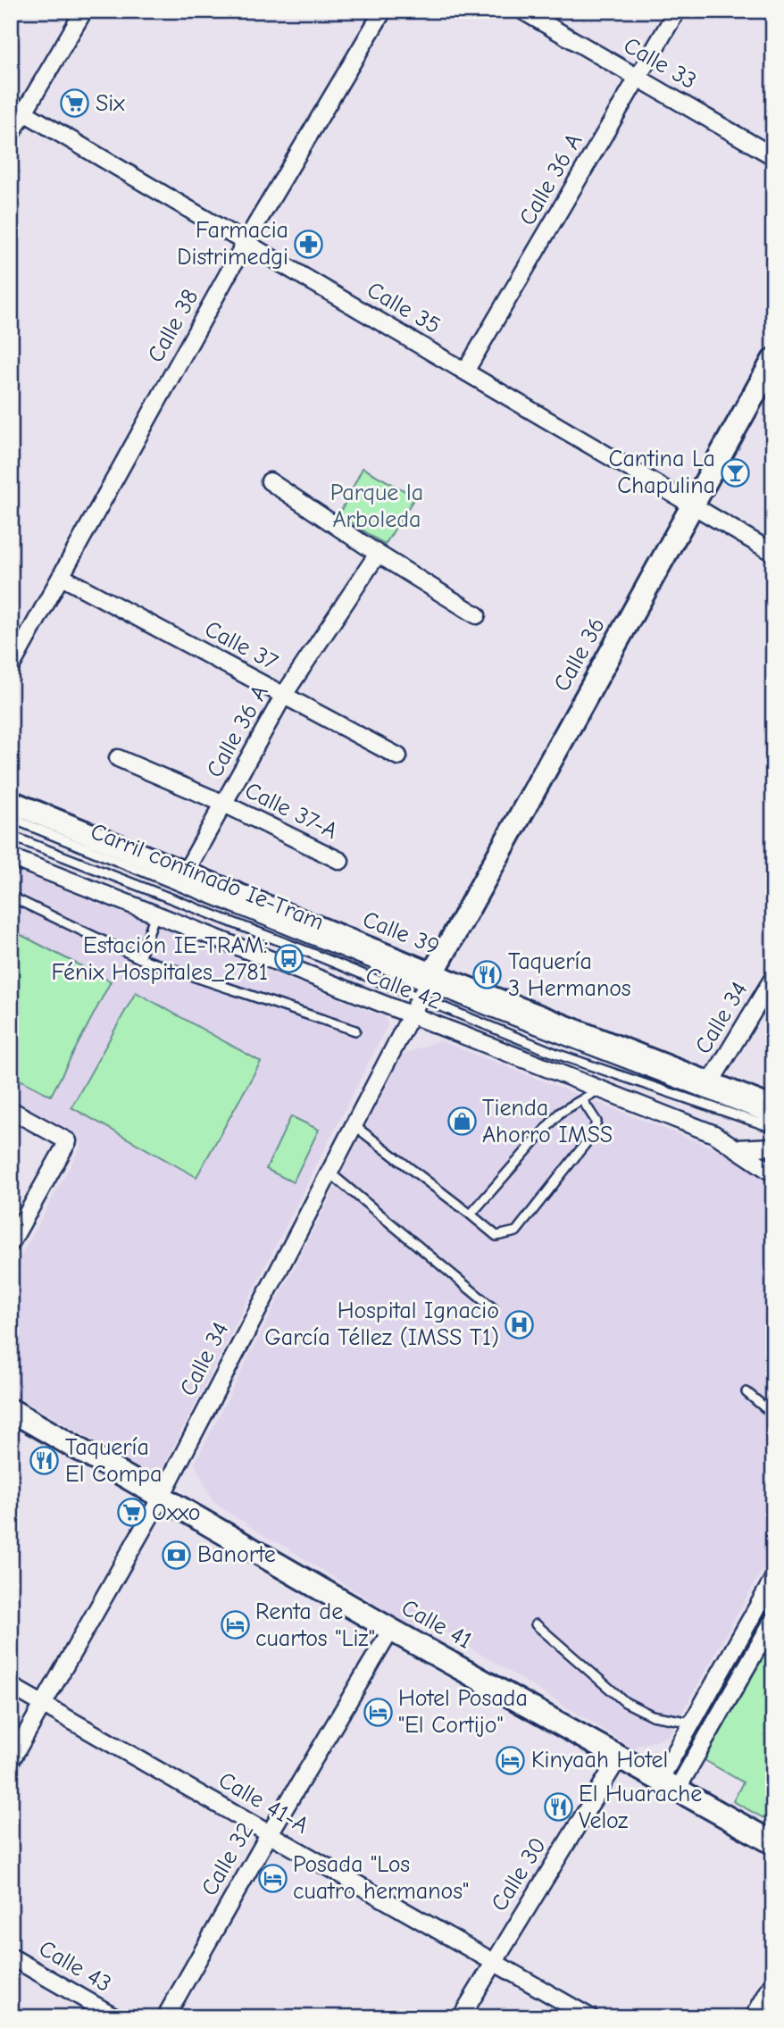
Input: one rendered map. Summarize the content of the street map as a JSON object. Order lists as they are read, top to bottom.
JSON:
{
  "streets": {
    "street": [
      "Calle 33",
      "Calle 36 A",
      "Calle 35",
      "Calle 38",
      "Calle 37",
      "Calle 36",
      "Calle 37-A",
      "Calle 39",
      "Calle 42",
      "Calle 34",
      "Calle 41",
      "Calle 41-A",
      "Calle 32",
      "Calle 30",
      "Calle 43"
    ],
    "lane": ["Carril confinado Ie-Tram"]
  },
  "crossings": [
    ["Calle 33", "Calle 36 A"],
    ["Calle 36 A", "Calle 35"],
    ["Calle 36 A", "Calle 37"],
    ["Calle 36 A", "Calle 37-A"],
    ["Calle 36 A", "Calle 39"],
    ["Calle 35", "Calle 38"],
    ["Calle 35", "Calle 36"],
    ["Calle 38", "Calle 37"],
    ["Calle 36", "Carril confinado Ie-Tram"],
    ["Calle 36", "Calle 39"],
    ["Calle 36", "Calle 34"],
    ["Carril confinado Ie-Tram", "Calle 39"],
    ["Carril confinado Ie-Tram", "Calle 34"],
    ["Calle 39", "Calle 34"],
    ["Calle 42", "Calle 34"],
    ["Calle 34", "Calle 41"],
    ["Calle 34", "Calle 41-A"],
    ["Calle 41", "Calle 32"],
    ["Calle 41", "Calle 30"],
    ["Calle 41-A", "Calle 32"],
    ["Calle 41-A", "Calle 30"]
  ],
  "parks": ["Parque la Arboleda"],
  "places": {
    "supermarket": ["Six", "Oxxo"],
    "pharmacy": ["Farmacia Distrimedgi"],
    "bar": ["Cantina La Chapulina"],
    "bus stop": ["Estación IE-TRAM: Fénix Hospitales_2781"],
    "restaurant": ["Taquería 3 Hermanos", "Taquería El Compa", "El Huarache Veloz"],
    "shop": ["Tienda Ahorro IMSS"],
    "hospital": ["Hospital Ignacio García Téllez (IMSS T1)"],
    "bank": ["Banorte"],
    "hotel": [
      "Renta de cuartos \"Liz\"",
      "Hotel Posada \"El Cortijo\"",
      "Kinyaah Hotel",
      "Posada \"Los cuatro hermanos\""
    ]
  }
}
